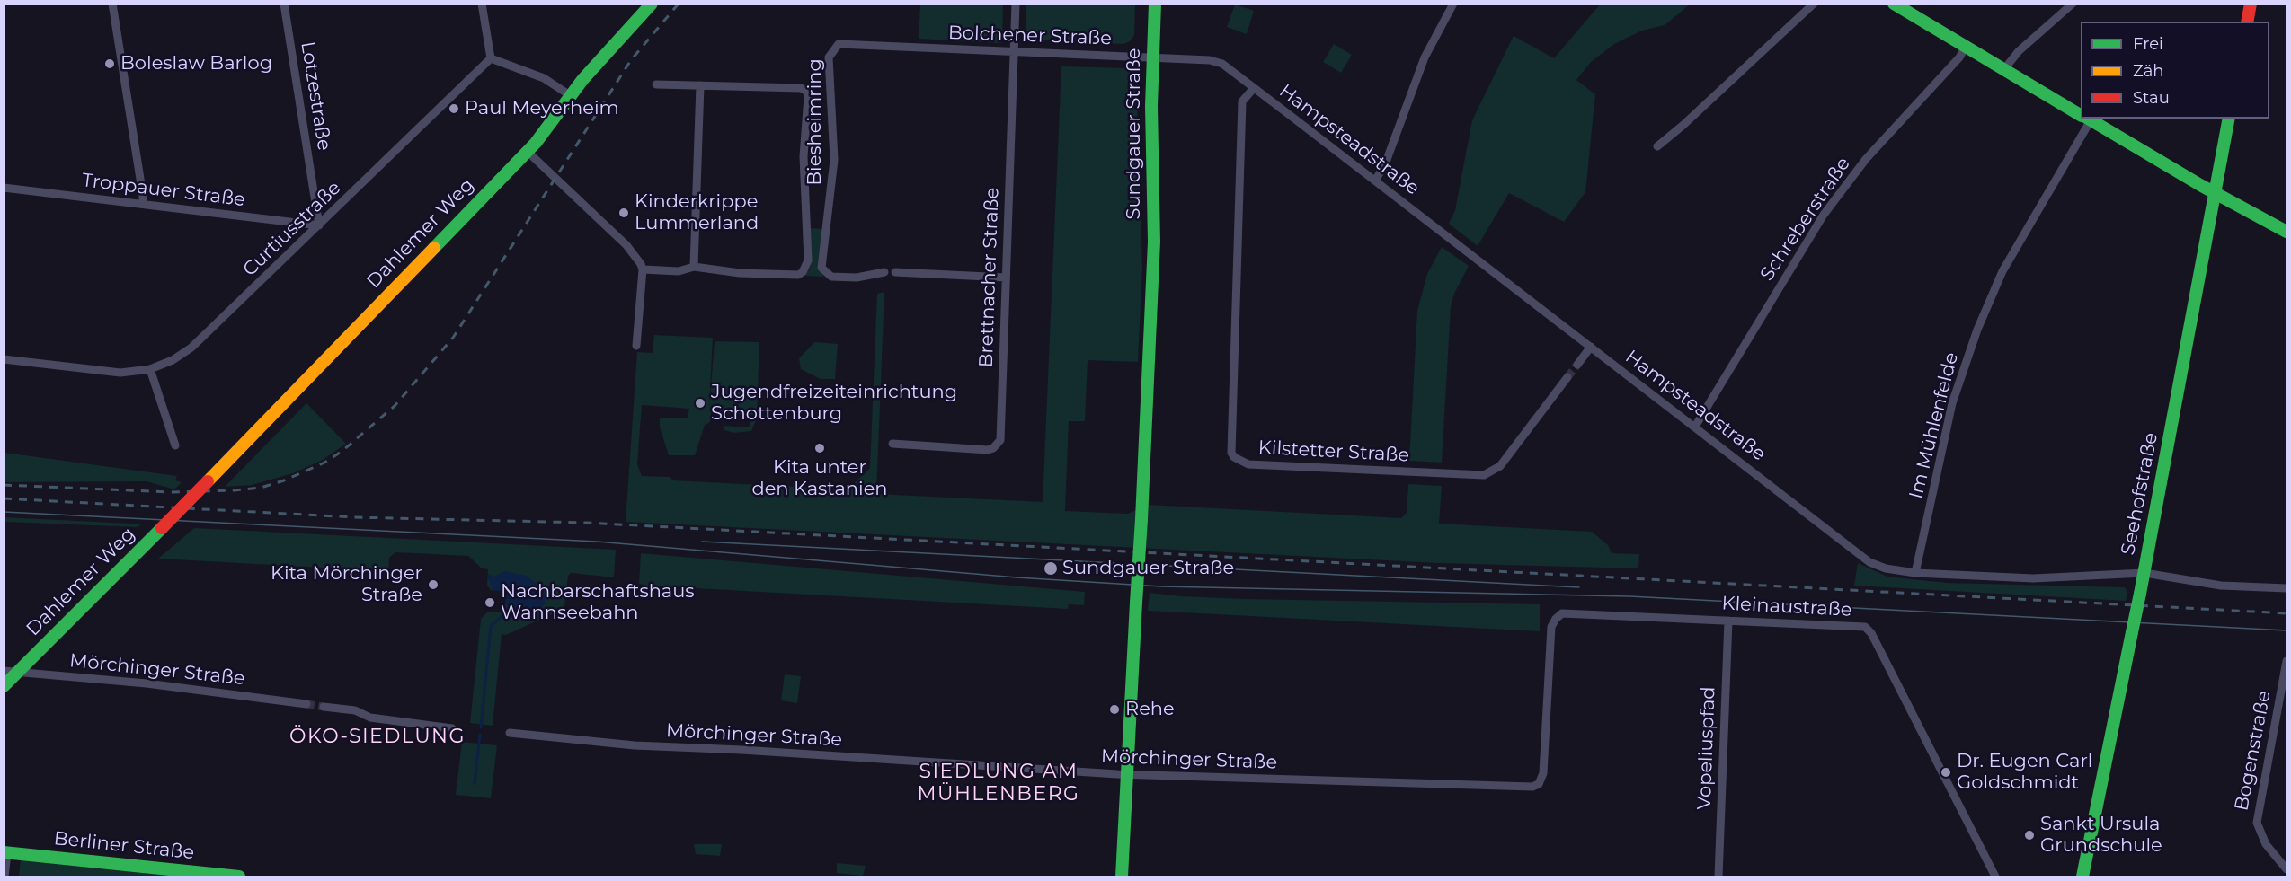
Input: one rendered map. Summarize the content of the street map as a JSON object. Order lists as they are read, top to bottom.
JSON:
{
  "streets": {
    "street": [
      "Bolchener Straße",
      "Lotzestraße",
      "Biesheimring",
      "Sundgauer Straße",
      "Hampsteadstraße",
      "Troppauer Straße",
      "Schreberstraße",
      "Curtiusstraße",
      "Dahlemer Weg",
      "Brettnacher Straße",
      "Im Mühlenfelde",
      "Kilstetter Straße",
      "Seehofstraße",
      "Kleinaustraße",
      "Mörchinger Straße",
      "Vopeliuspfad",
      "Bogenstraße",
      "Berliner Straße"
    ]
  },
  "crossings": [
    ["Bolchener Straße", "Biesheimring"],
    ["Bolchener Straße", "Sundgauer Straße"],
    ["Bolchener Straße", "Hampsteadstraße"],
    ["Bolchener Straße", "Brettnacher Straße"],
    ["Lotzestraße", "Troppauer Straße"],
    ["Lotzestraße", "Curtiusstraße"],
    ["Sundgauer Straße", "Hampsteadstraße"],
    ["Sundgauer Straße", "Mörchinger Straße"],
    ["Hampsteadstraße", "Schreberstraße"],
    ["Hampsteadstraße", "Im Mühlenfelde"],
    ["Hampsteadstraße", "Kilstetter Straße"],
    ["Hampsteadstraße", "Seehofstraße"],
    ["Troppauer Straße", "Curtiusstraße"],
    ["Dahlemer Weg", "Mörchinger Straße"],
    ["Kleinaustraße", "Mörchinger Straße"],
    ["Kleinaustraße", "Vopeliuspfad"]
  ],
  "districts": ["ÖKO-SIEDLUNG", "SIEDLUNG AM MÜHLENBERG"],
  "places": [
    "Boleslaw Barlog",
    "Paul Meyerheim",
    "Kinderkrippe Lummerland",
    "Jugendfreizeiteinrichtung Schottenburg",
    "Kita unter den Kastanien",
    "Sundgauer Straße",
    "Kita Mörchinger Straße",
    "Nachbarschaftshaus Wannseebahn",
    "Rehe",
    "Dr. Eugen Carl Goldschmidt",
    "Sankt Ursula Grundschule"
  ],
  "legend": ["Frei", "Zäh", "Stau"]
}
